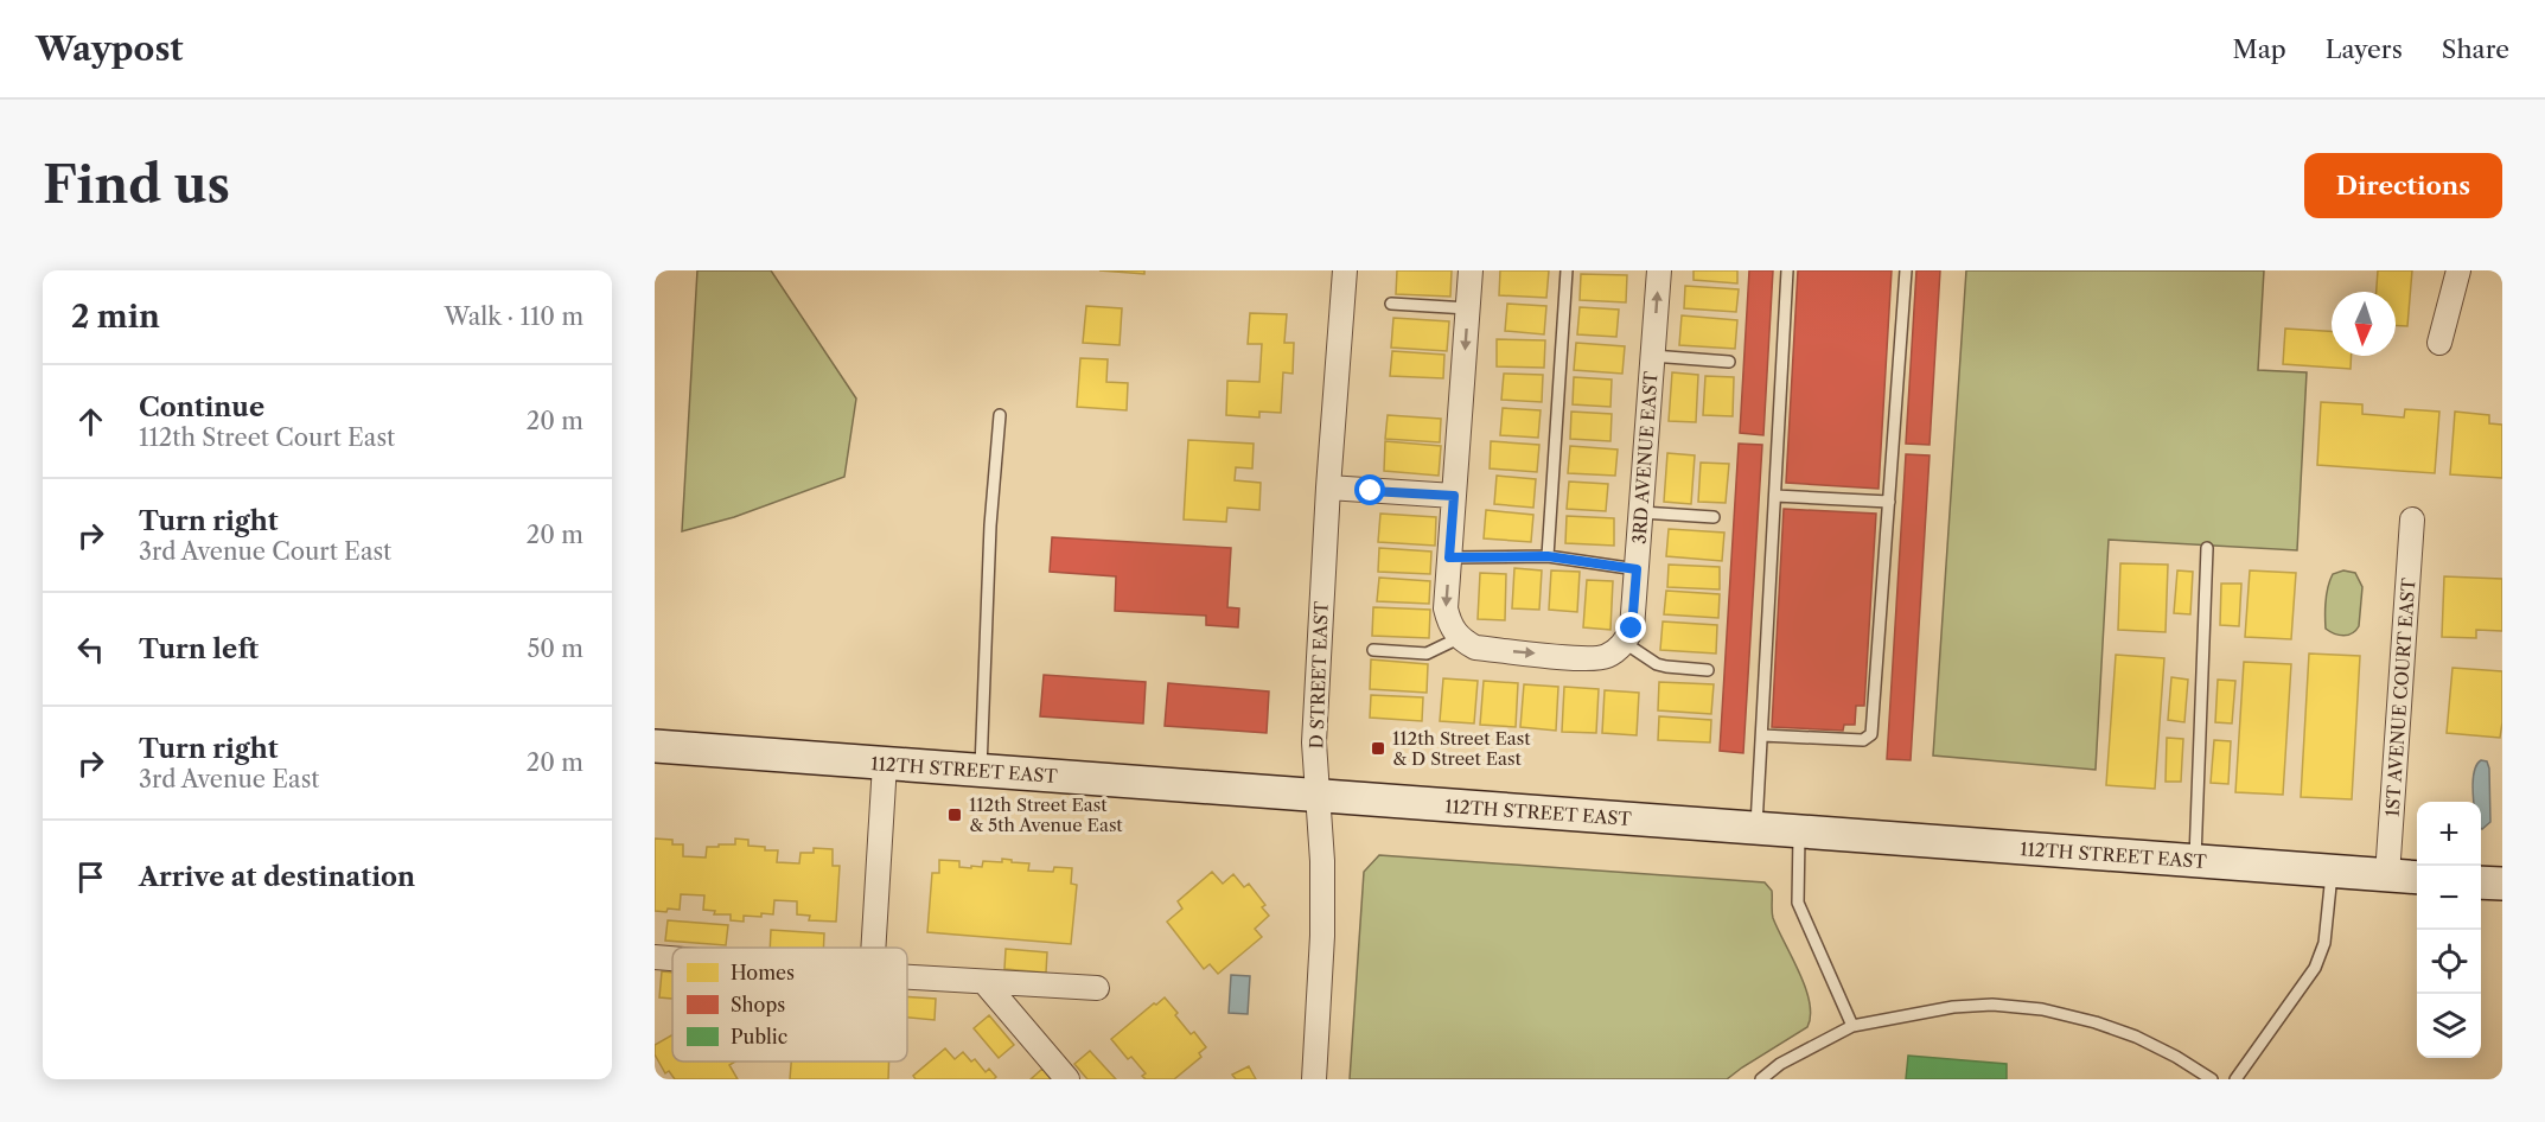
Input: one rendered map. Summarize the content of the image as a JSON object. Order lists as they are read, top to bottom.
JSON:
{
  "streets": {
    "main road": ["112TH STREET EAST"],
    "street": ["3RD AVENUE EAST", "D STREET EAST", "1ST AVENUE COURT EAST"]
  },
  "crossings": [
    ["D STREET EAST", "112TH STREET EAST"],
    ["1ST AVENUE COURT EAST", "112TH STREET EAST"]
  ],
  "places": {
    "transit": ["112th Street East & D Street East", "112th Street East & 5th Avenue East"]
  },
  "legend": ["Homes", "Shops", "Public"],
  "north": "bottom",
  "page": {
    "header": "Waypost",
    "nav": ["Map", "Layers", "Share"],
    "buttons": "Directions",
    "title": "Find us",
    "heading": ["2 min", "Walk · 110 m"],
    "list": [
      ["Continue", "112th Street Court East", "20 m"],
      ["Turn right", "3rd Avenue Court East", "20 m"],
      ["Turn left", "50 m"],
      ["Turn right", "3rd Avenue East", "20 m"],
      "Arrive at destination"
    ],
    "map_buttons": ["+", "−"]
  }
}
